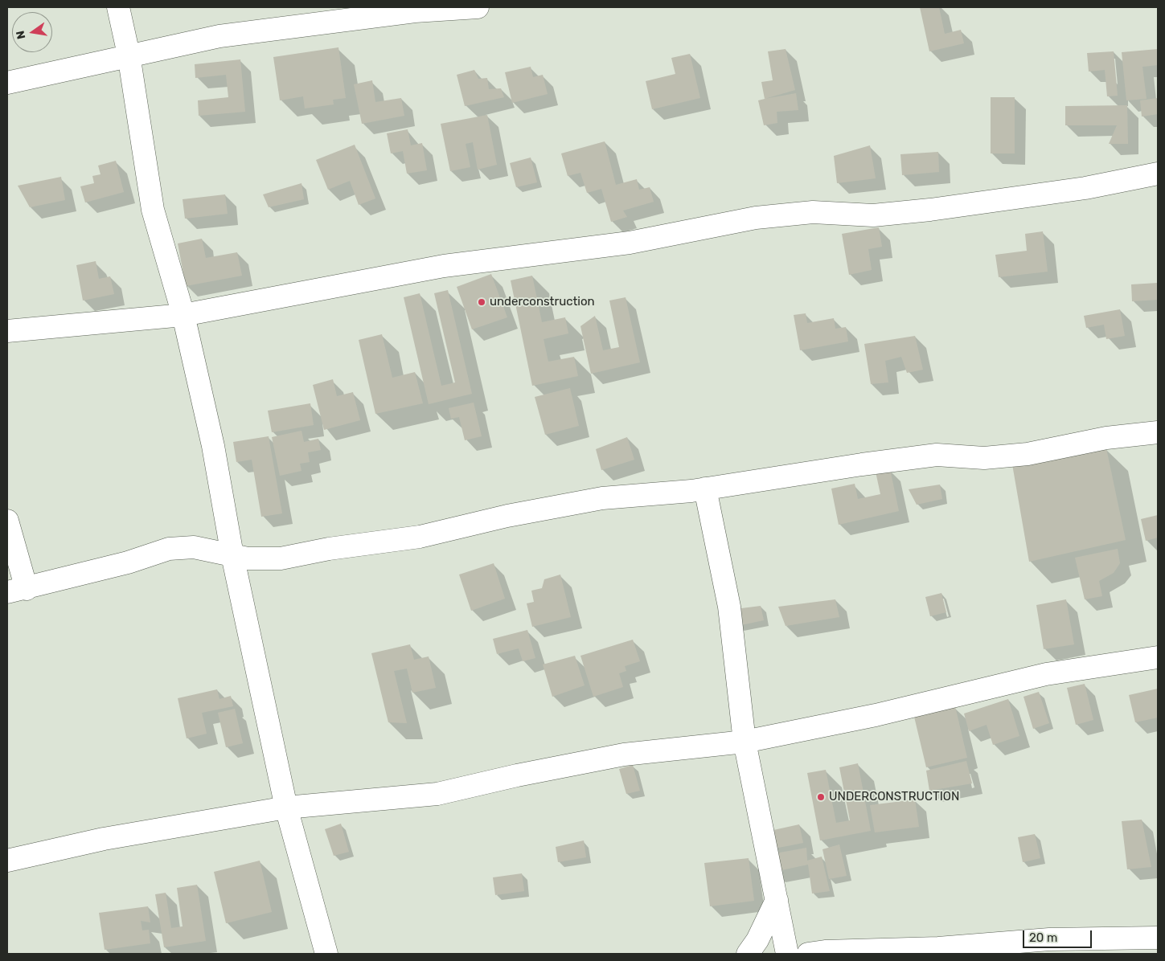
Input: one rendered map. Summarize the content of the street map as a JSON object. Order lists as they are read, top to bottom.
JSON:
{
  "places": ["underconstruction", "UNDERCONSTRUCTION"],
  "scale_bar": "20 m",
  "north": "left"
}
